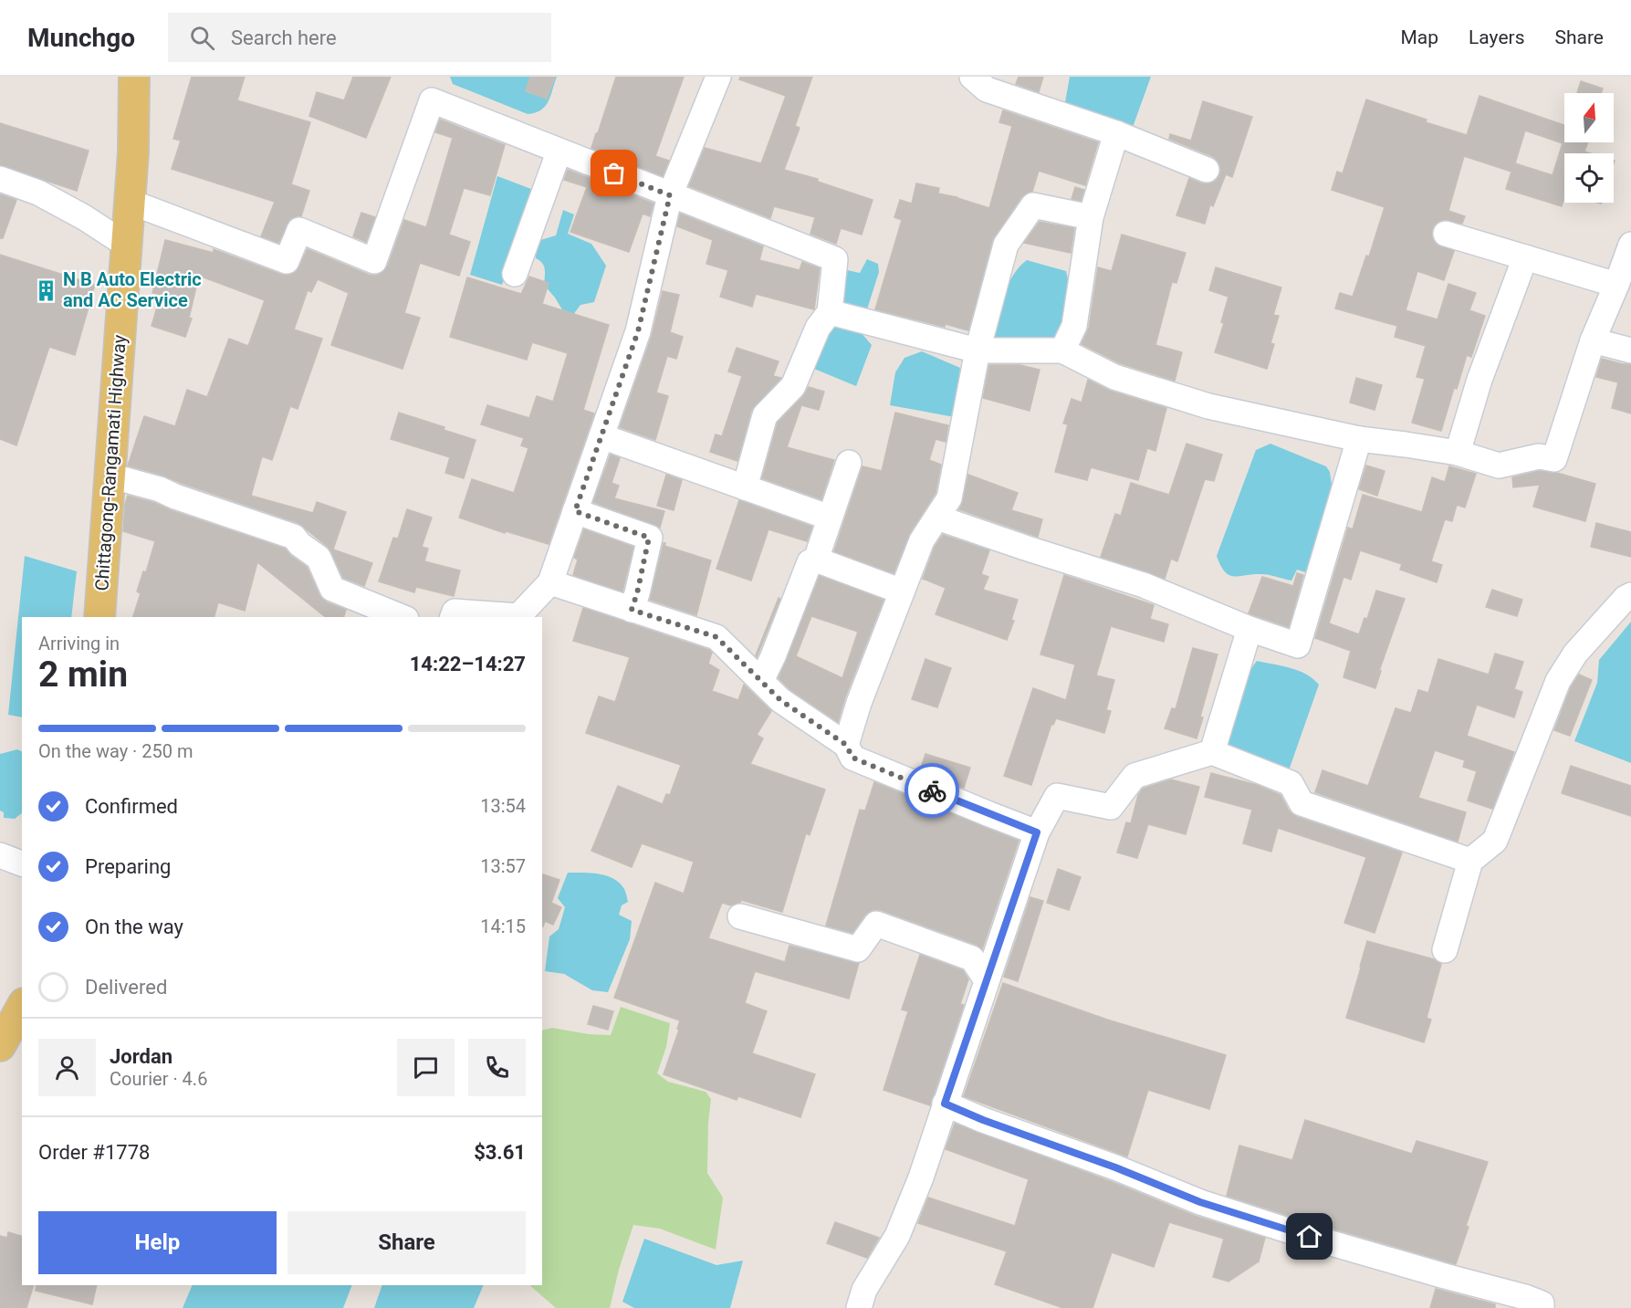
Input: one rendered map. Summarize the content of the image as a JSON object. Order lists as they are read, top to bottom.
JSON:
{
  "streets": {
    "main road": ["Chittagong-Rangamati Highway"]
  },
  "places": {
    "building": ["N B Auto Electric and AC Service"]
  },
  "north": "top",
  "page": {
    "header": "Munchgo",
    "search": "Search here",
    "nav": ["Map", "Layers", "Share"],
    "heading": ["2 min", "Arriving in", "14:22–14:27"],
    "panel": [
      "Jordan",
      "Courier · 4.6",
      "Order #1778",
      "$3.61"
    ],
    "bar": "On the way · 250 m",
    "list": [
      ["Confirmed", "13:54"],
      ["Preparing", "13:57"],
      ["On the way", "14:15"],
      "Delivered"
    ],
    "buttons": ["Help", "Share"]
  }
}
